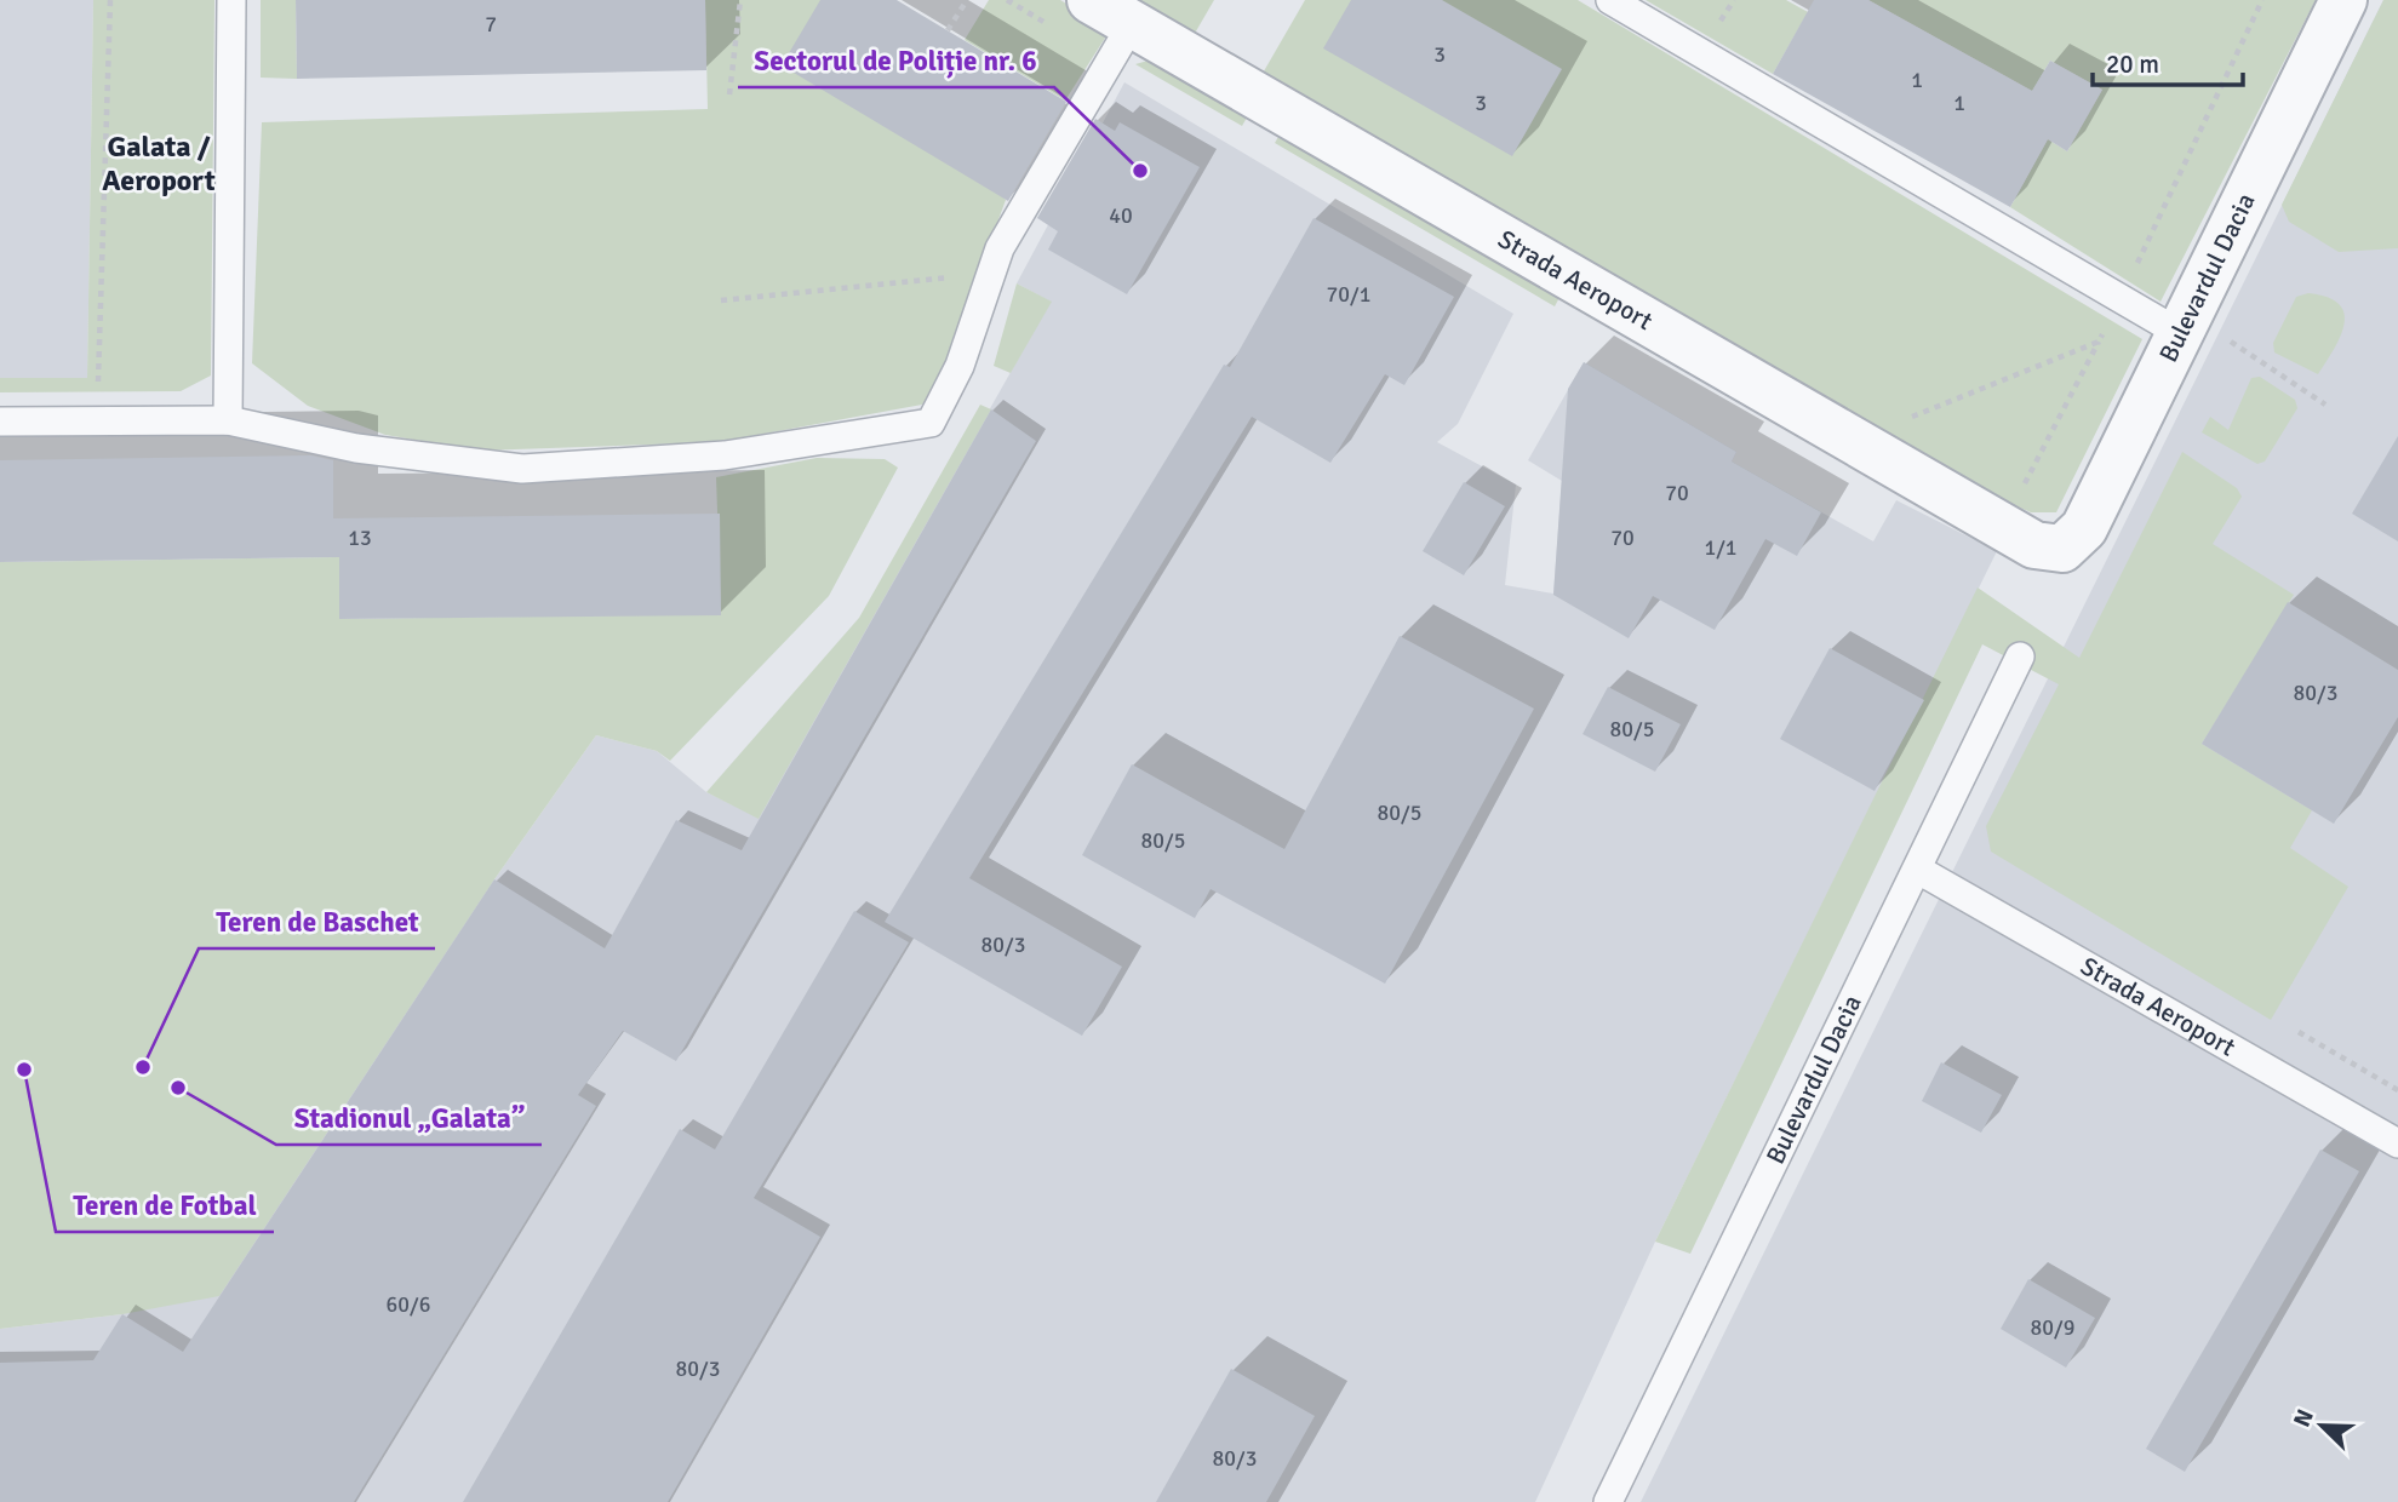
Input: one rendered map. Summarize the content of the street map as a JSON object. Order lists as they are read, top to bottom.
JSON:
{
  "streets": {
    "street": ["Bulevardul Dacia", "Strada Aeroport"]
  },
  "crossings": [
    ["Bulevardul Dacia", "Strada Aeroport"]
  ],
  "districts": ["Galata / Aeroport"],
  "places": [
    "Sectorul de Poliție nr. 6",
    "Teren de Baschet",
    "Teren de Fotbal",
    "Stadionul „Galata”"
  ],
  "house_numbers": [
    "7",
    "3",
    "1",
    "3",
    "1",
    "40",
    "70/1",
    "70",
    "13",
    "70",
    "1/1",
    "80/3",
    "80/5",
    "80/5",
    "80/5",
    "80/3",
    "60/6",
    "80/9",
    "80/3",
    "80/3"
  ],
  "scale_bar": "20 m",
  "north": "top left"
}
